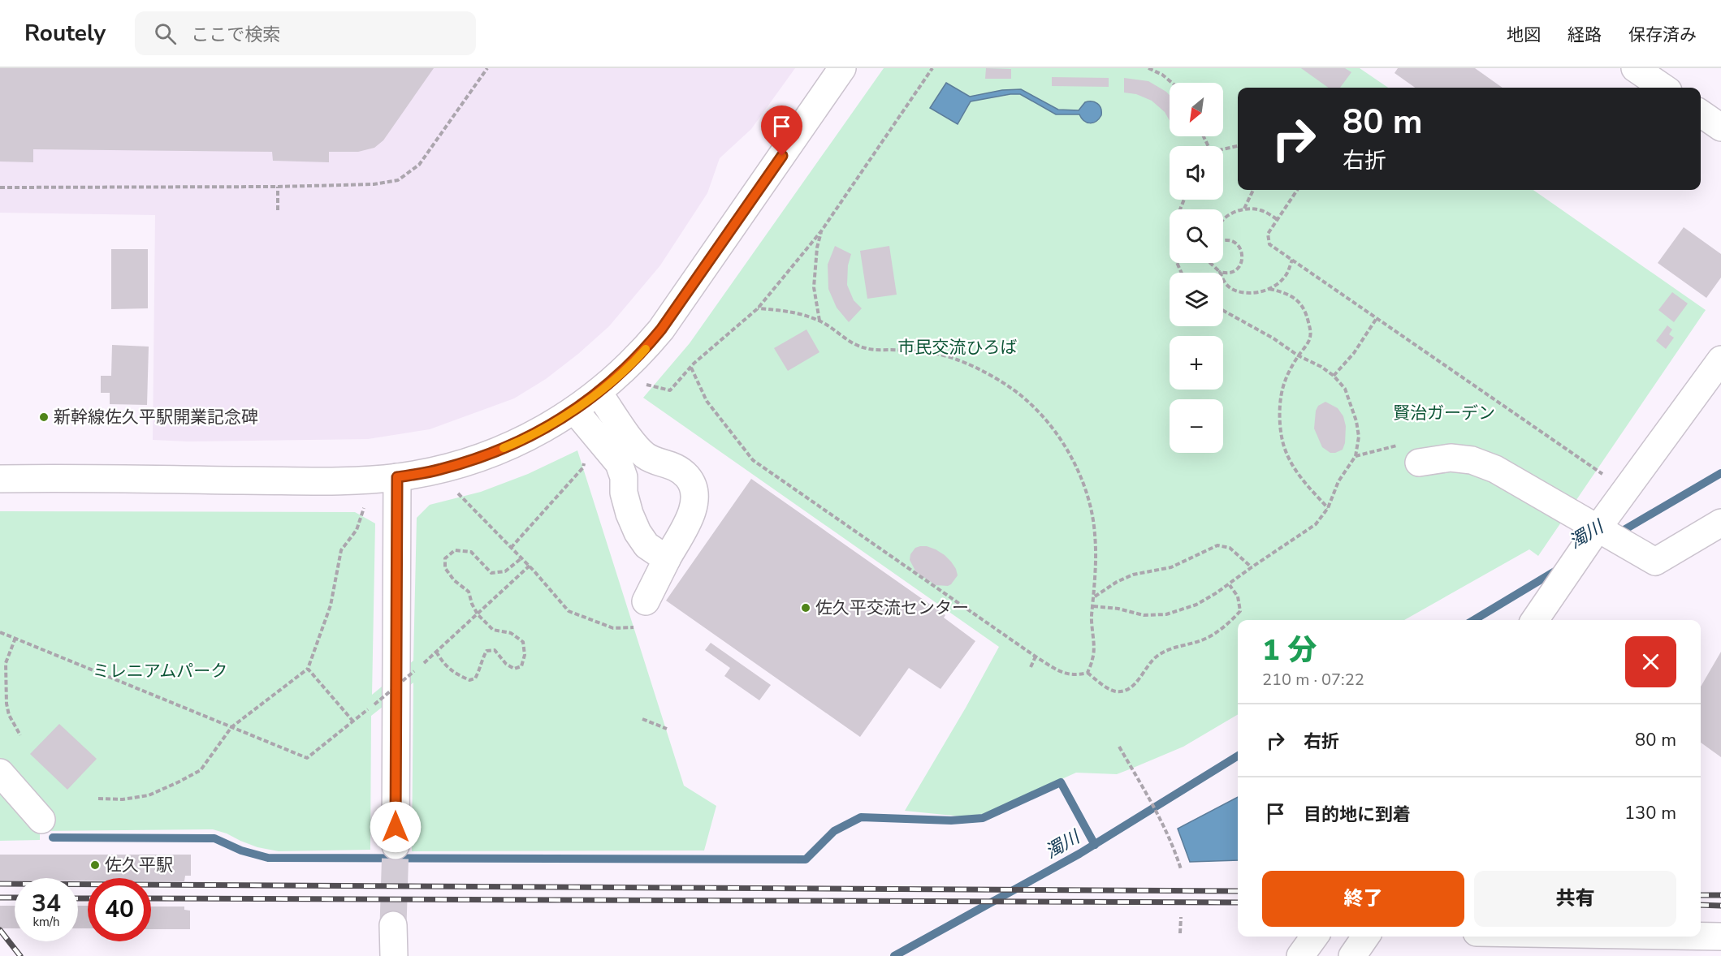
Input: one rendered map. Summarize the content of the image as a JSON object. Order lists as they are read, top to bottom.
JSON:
{
  "water": ["濁川"],
  "parks": ["市民交流ひろば", "賢治ガーデン", "ミレニアムパーク"],
  "places": ["新幹線佐久平駅開業記念碑", "佐久平交流センター", "佐久平駅"],
  "north": "bottom left",
  "page": {
    "header": "Routely",
    "search": "ここで検索",
    "nav": ["地図", "経路", "保存済み"],
    "map_buttons": ["+", "−"],
    "turn": ["80 m", "右折"],
    "heading": ["1 分", "210 m · 07:22"],
    "list": [
      {
        "name": "右折",
        "value": "80 m"
      },
      {
        "name": "目的地に到着",
        "value": "130 m"
      }
    ],
    "buttons": ["終了", "共有"],
    "speed": "34 km/h",
    "limit": "40"
  }
}
